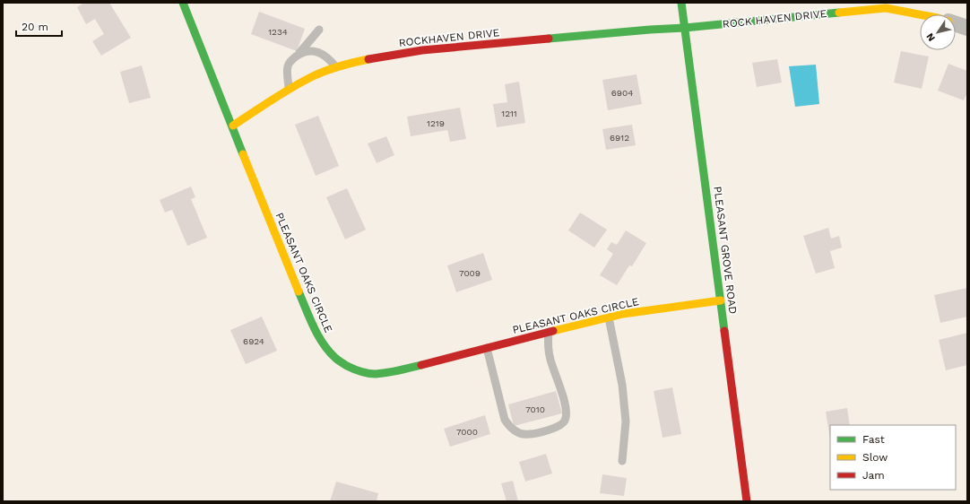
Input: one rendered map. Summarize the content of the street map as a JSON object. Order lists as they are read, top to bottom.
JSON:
{
  "streets": {
    "street": [
      "ROCK HAVEN DRIVE",
      "ROCKHAVEN DRIVE",
      "PLEASANT GROVE ROAD",
      "PLEASANT OAKS CIRCLE"
    ]
  },
  "crossings": [
    ["ROCK HAVEN DRIVE", "ROCKHAVEN DRIVE"],
    ["ROCK HAVEN DRIVE", "PLEASANT GROVE ROAD"],
    ["ROCKHAVEN DRIVE", "PLEASANT GROVE ROAD"],
    ["ROCKHAVEN DRIVE", "PLEASANT OAKS CIRCLE"],
    ["PLEASANT GROVE ROAD", "PLEASANT OAKS CIRCLE"]
  ],
  "house_numbers": [
    "1234",
    "6904",
    "1211",
    "1219",
    "6912",
    "7009",
    "6924",
    "7010",
    "7000"
  ],
  "legend": ["Fast", "Slow", "Jam"],
  "scale_bar": "20 m",
  "north": "bottom left"
}
